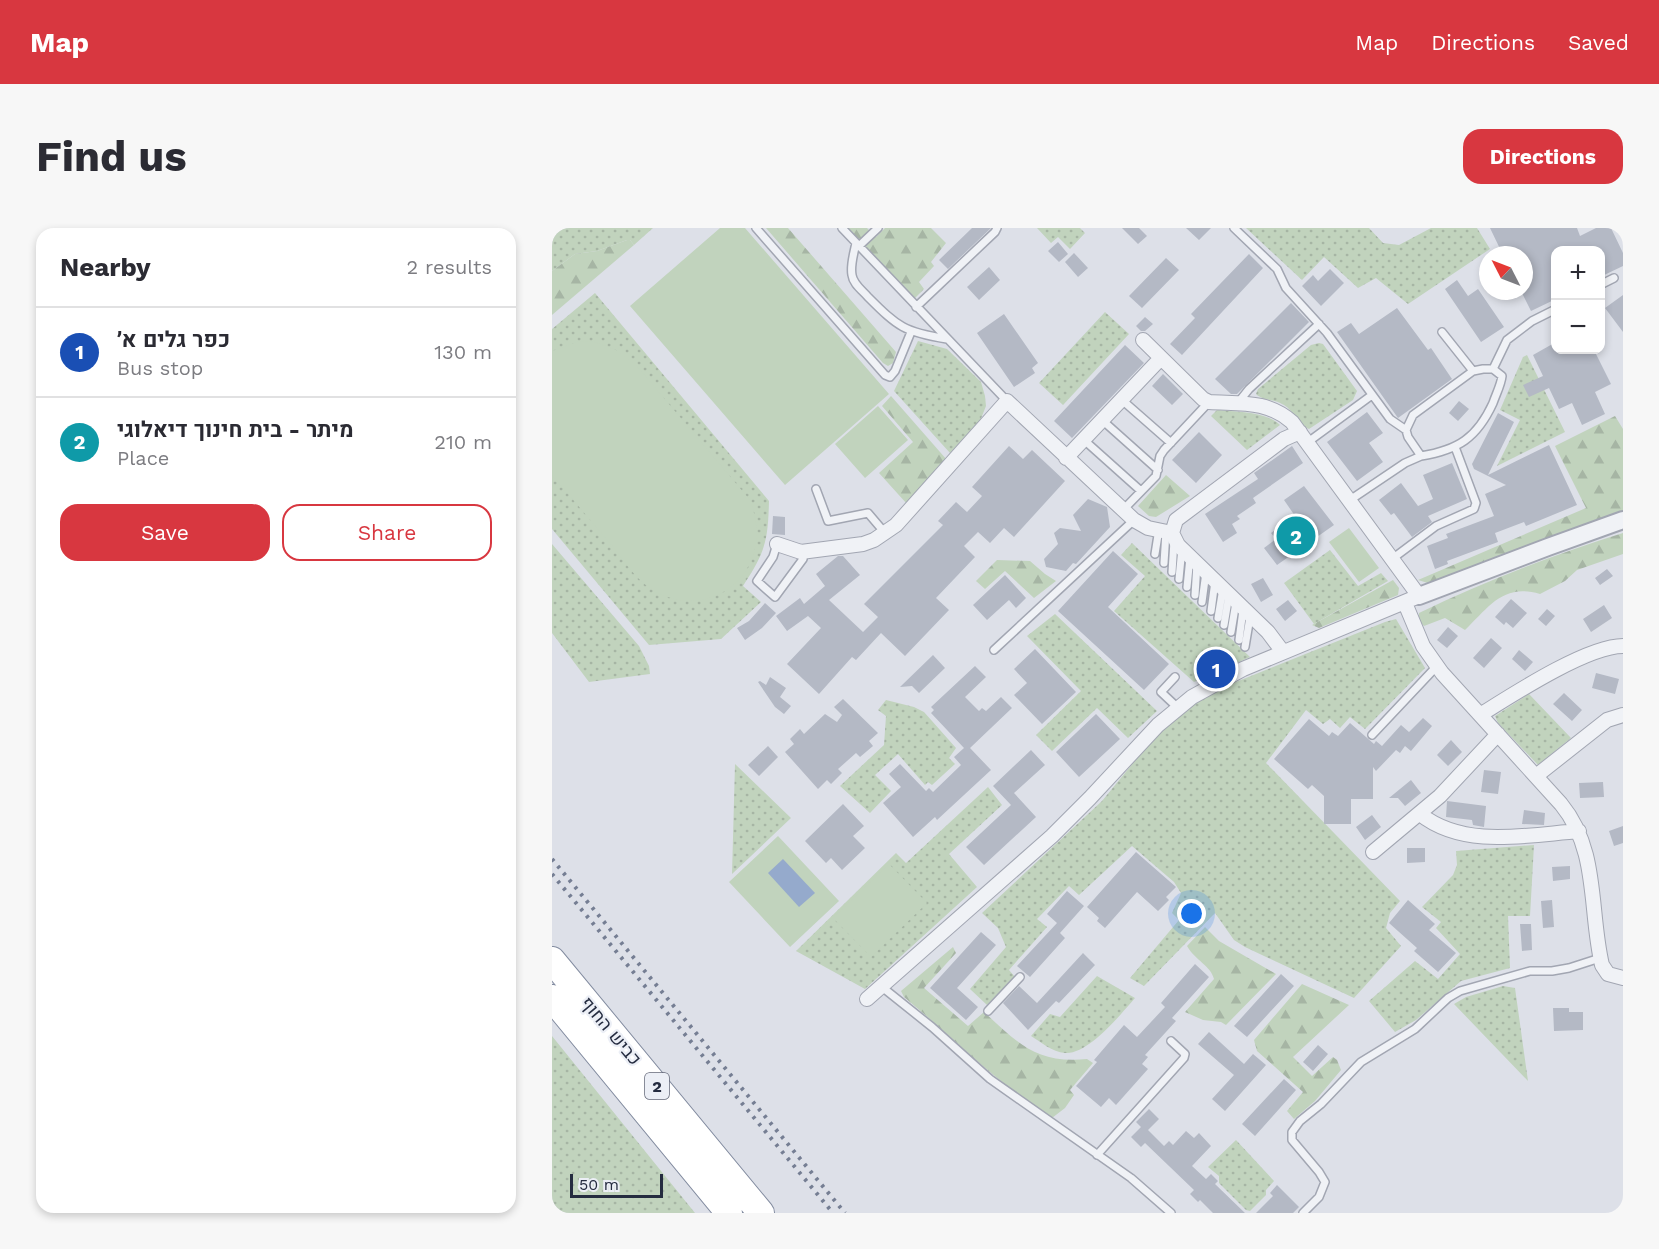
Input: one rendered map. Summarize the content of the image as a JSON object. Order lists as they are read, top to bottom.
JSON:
{
  "streets": {
    "highway": ["כביש החוף", "2"]
  },
  "scale_bar": "50 m",
  "north": "top left",
  "page": {
    "header": "Map",
    "nav": ["Map", "Directions", "Saved"],
    "buttons": [
      "Directions",
      ["Save", "Share"]
    ],
    "title": "Find us",
    "heading": ["Nearby", "2 results"],
    "map_buttons": ["+", "−"],
    "list": [
      {
        "mark": "1",
        "name": "כפר גלים א׳",
        "note": "Bus stop",
        "value": "130 m"
      },
      {
        "mark": "2",
        "name": "מיתר - בית חינוך דיאלוגי",
        "note": "Place",
        "value": "210 m"
      }
    ],
    "pins": ["2", "1"],
    "scale": "50 m"
  }
}
